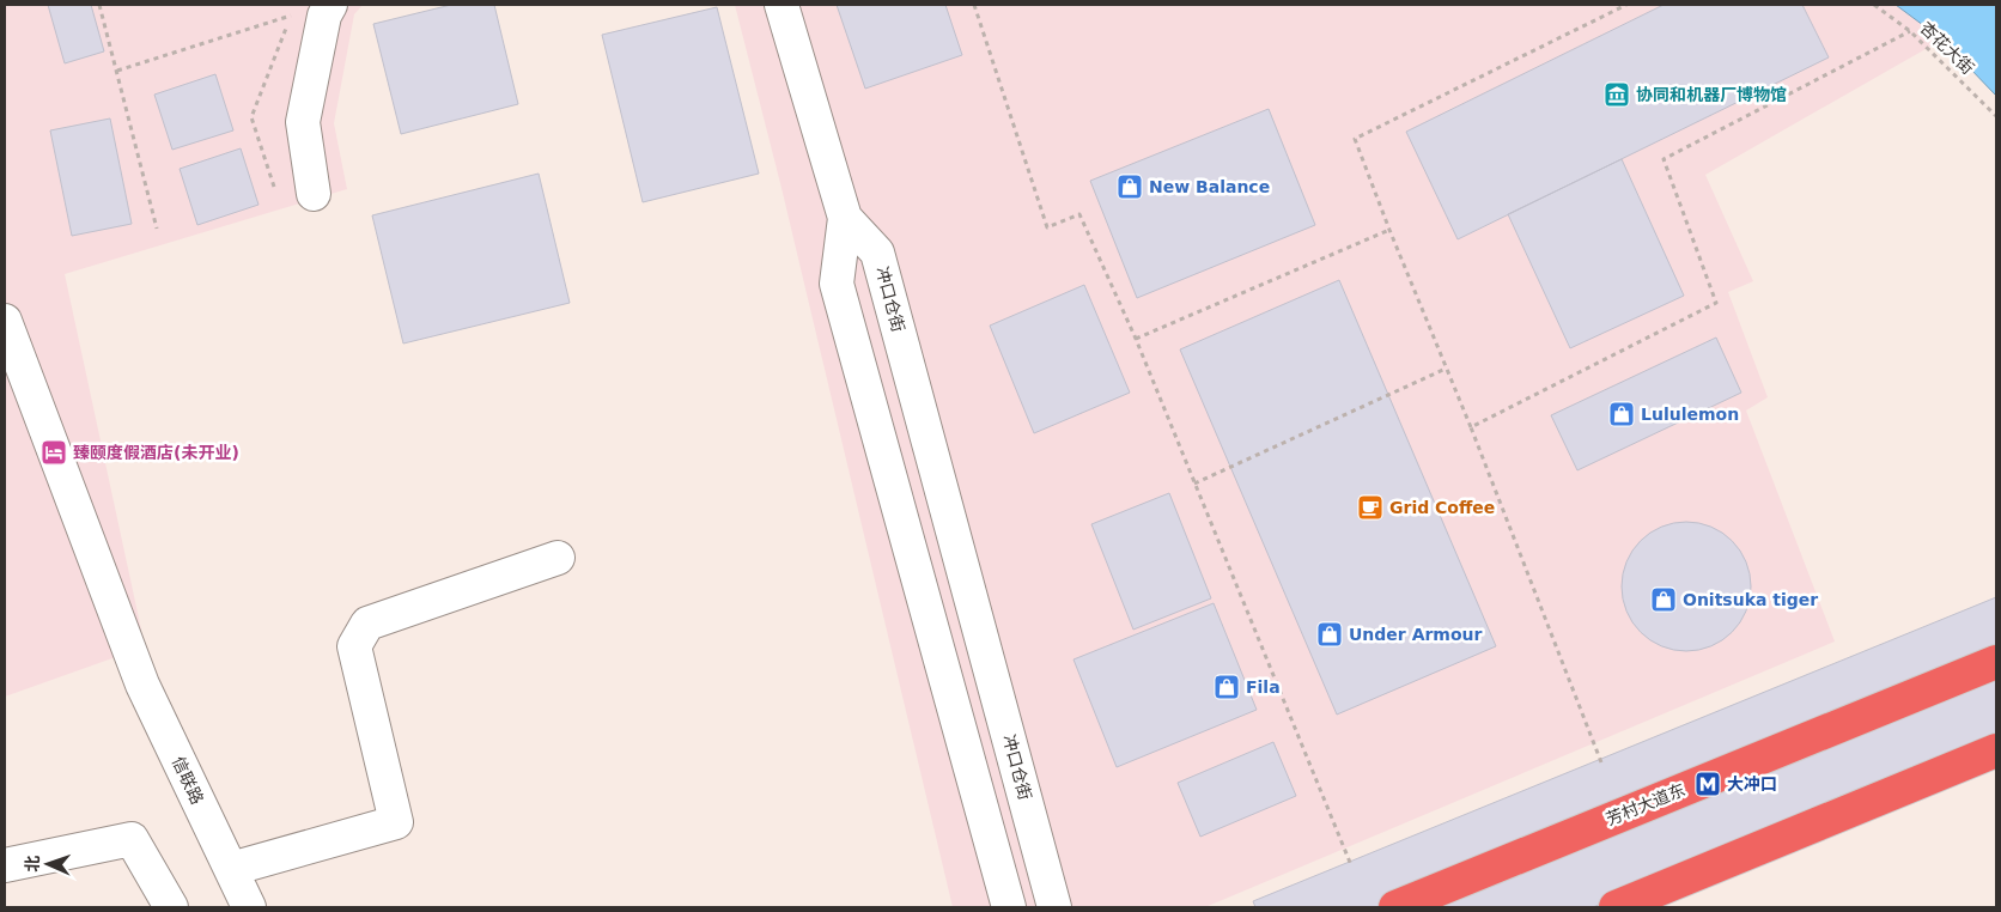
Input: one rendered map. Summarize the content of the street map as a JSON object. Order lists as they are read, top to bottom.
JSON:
{
  "streets": {
    "highway": ["芳村大道东"],
    "street": ["冲口仓街", "信联路"],
    "path": ["杏花大街"]
  },
  "places": {
    "museum": ["协同和机器厂博物馆"],
    "shop": [
      "New Balance",
      "Lululemon",
      "Onitsuka tiger",
      "Under Armour",
      "Fila"
    ],
    "hotel": ["臻颐度假酒店(未开业)"],
    "cafe": ["Grid Coffee"],
    "metro station": ["大冲口"]
  },
  "north": "left"
}
